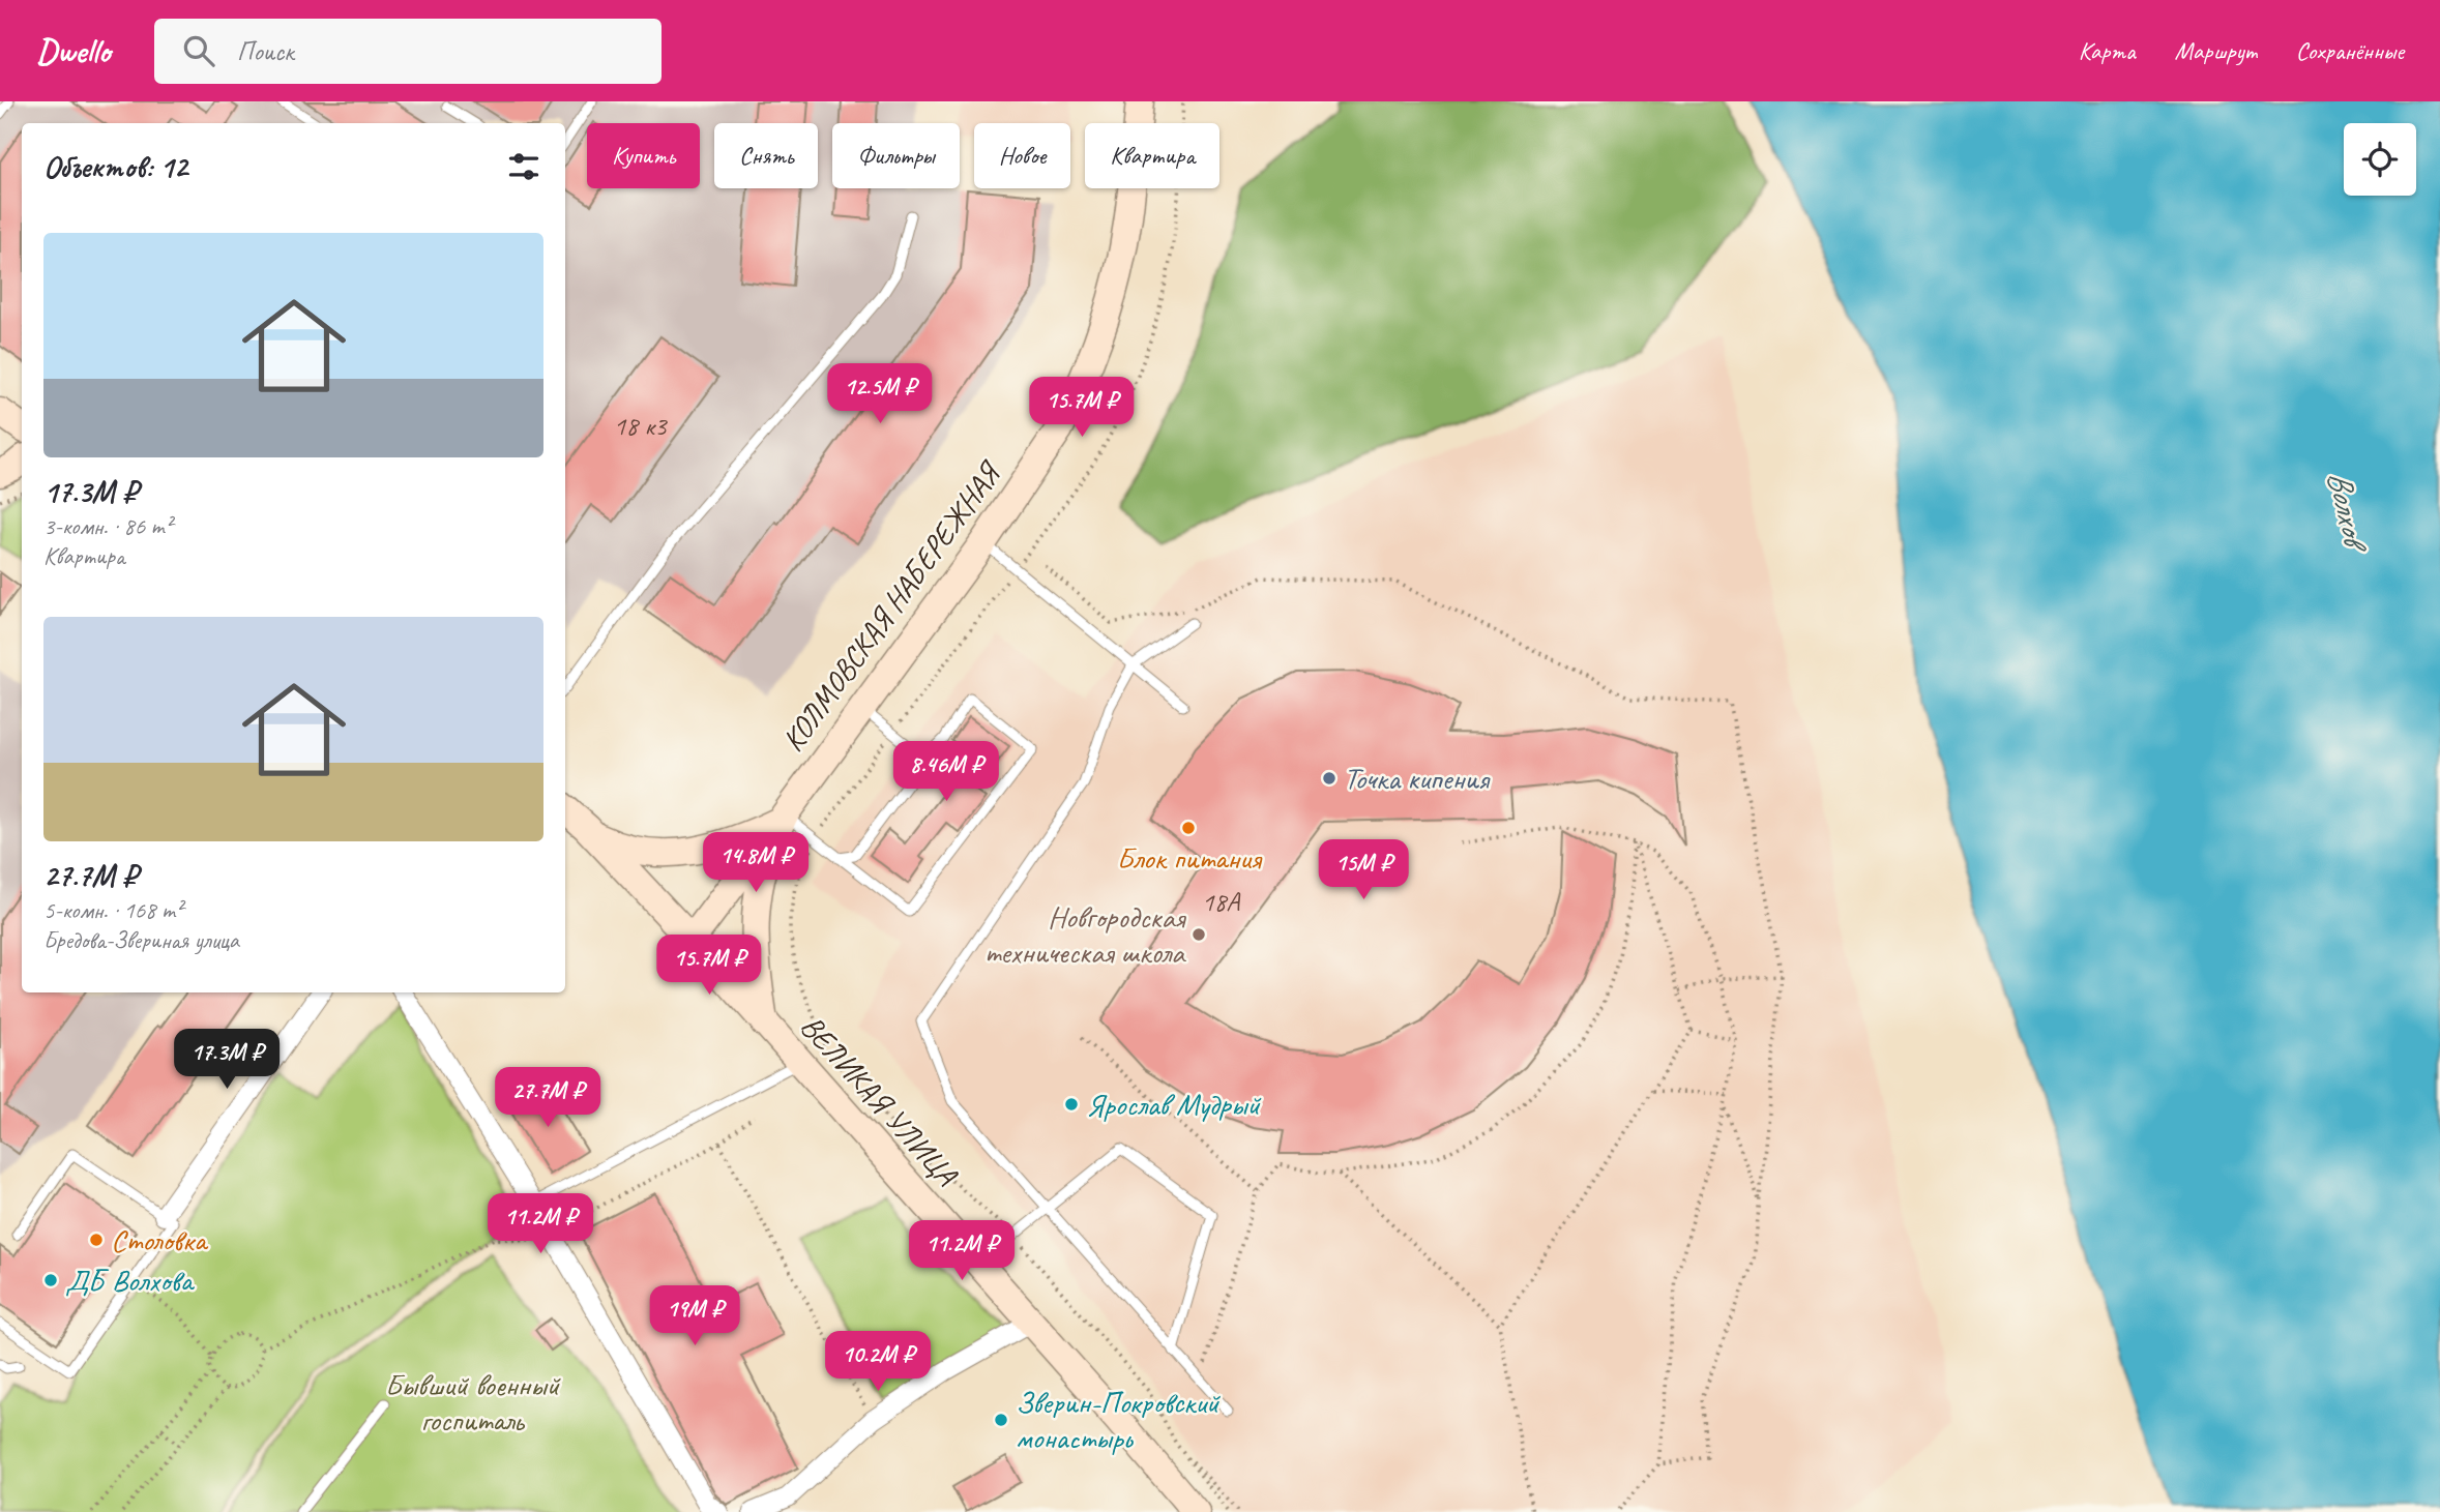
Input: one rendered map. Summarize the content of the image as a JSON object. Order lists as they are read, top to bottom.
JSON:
{
  "streets": {
    "main road": ["КОЛМОВСКАЯ НАБЕРЕЖНАЯ", "ВЕЛИКАЯ УЛИЦА"]
  },
  "water": ["Волхов"],
  "parks": ["Бывший военный госпиталь"],
  "places": [
    "Точка кипения",
    "Блок питания",
    "Новгородская техническая школа",
    "Ярослав Мудрый",
    "Столовка",
    "ДБ Волхова",
    "Зверин-Покровский монастырь"
  ],
  "house_numbers": ["18 к3", "18А"],
  "page": {
    "header": "Dwello",
    "search": "Поиск",
    "nav": ["Карта", "Маршрут", "Сохранённые"],
    "chip": [
      "Купить",
      "Снять",
      "Фильтры",
      "Новое",
      "Квартира"
    ],
    "heading": "Объектов: 12",
    "list": [
      {
        "name": "17.3M ₽",
        "note": "3-комн. · 86 m² · Квартира"
      },
      {
        "name": "27.7M ₽",
        "note": "5-комн. · 168 m² · Бредова-Звериная улица"
      }
    ],
    "price": [
      "12.5M ₽",
      "15.7M ₽",
      "8.46M ₽",
      "14.8M ₽",
      "15M ₽",
      "15.7M ₽",
      "17.3M ₽",
      "27.7M ₽",
      "11.2M ₽",
      "11.2M ₽",
      "19M ₽",
      "10.2M ₽"
    ]
  }
}
